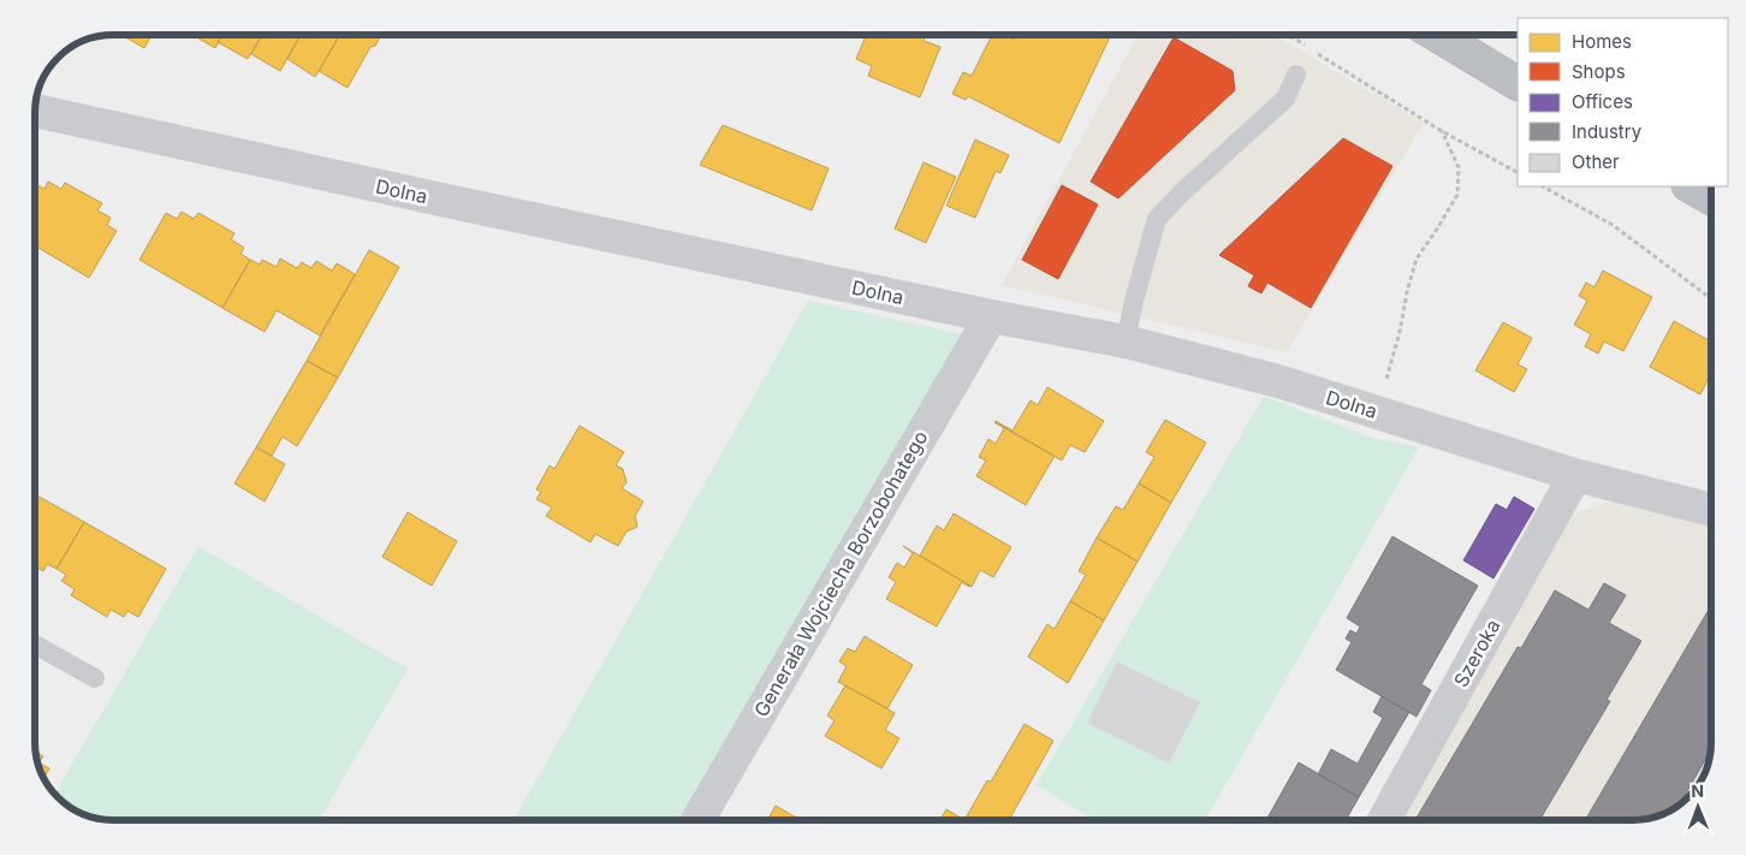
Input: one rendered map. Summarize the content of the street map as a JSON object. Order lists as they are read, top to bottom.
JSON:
{
  "streets": {
    "street": ["Dolna", "Generała Wojciecha Borzobohatego", "Szeroka"]
  },
  "crossings": [
    ["Dolna", "Generała Wojciecha Borzobohatego"],
    ["Dolna", "Szeroka"]
  ],
  "legend": [
    "Homes",
    "Shops",
    "Offices",
    "Industry",
    "Other"
  ],
  "north": "top"
}
